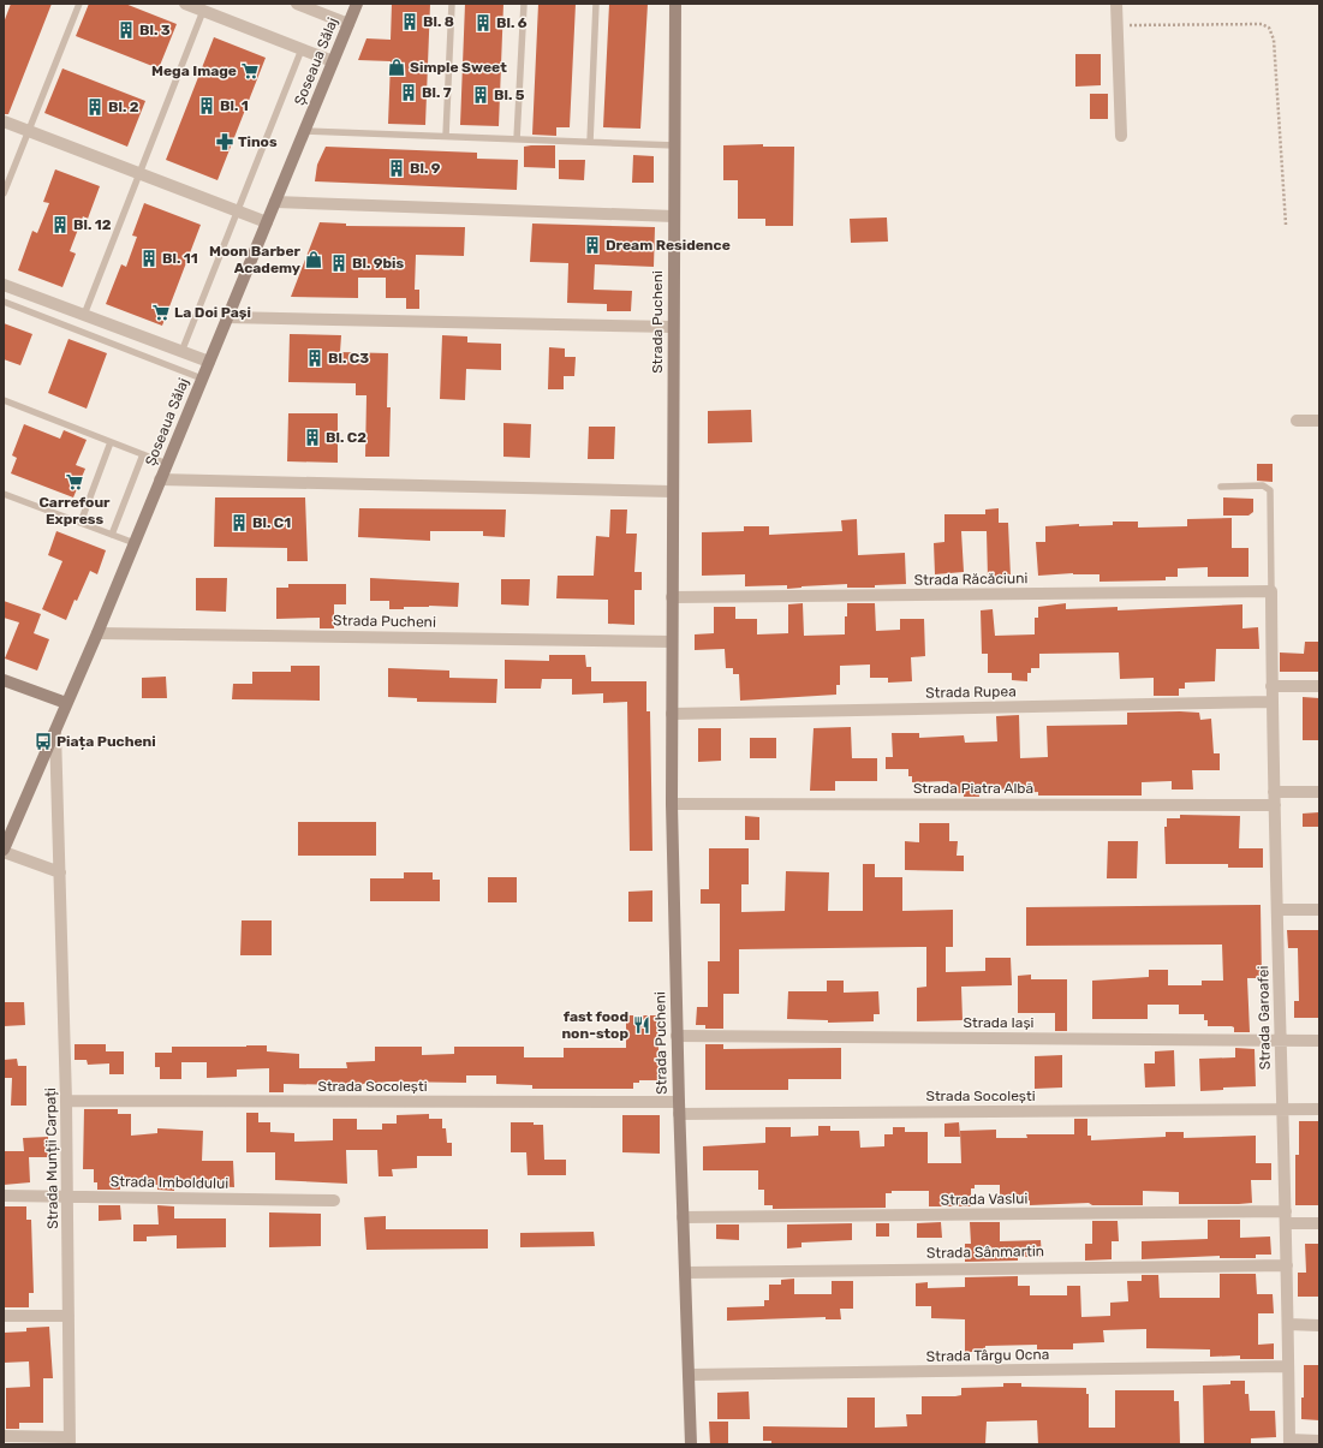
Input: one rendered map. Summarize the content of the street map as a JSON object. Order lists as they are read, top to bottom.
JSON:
{
  "streets": {
    "street": [
      "Șoseaua Sălaj",
      "Strada Pucheni",
      "Strada Răcăciuni",
      "Strada Rupea",
      "Strada Piatra Albă",
      "Strada Garoafei",
      "Strada Iași",
      "Strada Socolești",
      "Strada Munții Carpați",
      "Strada Imboldului",
      "Strada Vaslui",
      "Strada Sânmartin",
      "Strada Târgu Ocna"
    ]
  },
  "crossings": [
    ["Șoseaua Sălaj", "Strada Pucheni"],
    ["Șoseaua Sălaj", "Strada Munții Carpați"],
    ["Strada Pucheni", "Strada Răcăciuni"],
    ["Strada Pucheni", "Strada Rupea"],
    ["Strada Pucheni", "Strada Piatra Albă"],
    ["Strada Pucheni", "Strada Iași"],
    ["Strada Pucheni", "Strada Socolești"],
    ["Strada Pucheni", "Strada Vaslui"],
    ["Strada Pucheni", "Strada Sânmartin"],
    ["Strada Pucheni", "Strada Târgu Ocna"],
    ["Strada Răcăciuni", "Strada Garoafei"],
    ["Strada Rupea", "Strada Garoafei"],
    ["Strada Piatra Albă", "Strada Garoafei"],
    ["Strada Garoafei", "Strada Iași"],
    ["Strada Garoafei", "Strada Socolești"],
    ["Strada Garoafei", "Strada Vaslui"],
    ["Strada Garoafei", "Strada Sânmartin"],
    ["Strada Garoafei", "Strada Târgu Ocna"],
    ["Strada Socolești", "Strada Munții Carpați"],
    ["Strada Munții Carpați", "Strada Imboldului"]
  ],
  "places": {
    "building": [
      "Bl. 8",
      "Bl. 6",
      "Bl. 3",
      "Bl. 7",
      "Bl. 5",
      "Bl. 1",
      "Bl. 2",
      "Bl. 9",
      "Bl. 12",
      "Dream Residence",
      "Bl. 11",
      "Bl. 9bis",
      "Bl. C3",
      "Bl. C2",
      "Bl. C1"
    ],
    "shop": ["Simple Sweet", "Moon Barber Academy"],
    "supermarket": ["Mega Image", "La Doi Pași", "Carrefour Express"],
    "pharmacy": ["Tinos"],
    "bus stop": ["Piața Pucheni"],
    "restaurant": ["fast food non-stop"]
  }
}
